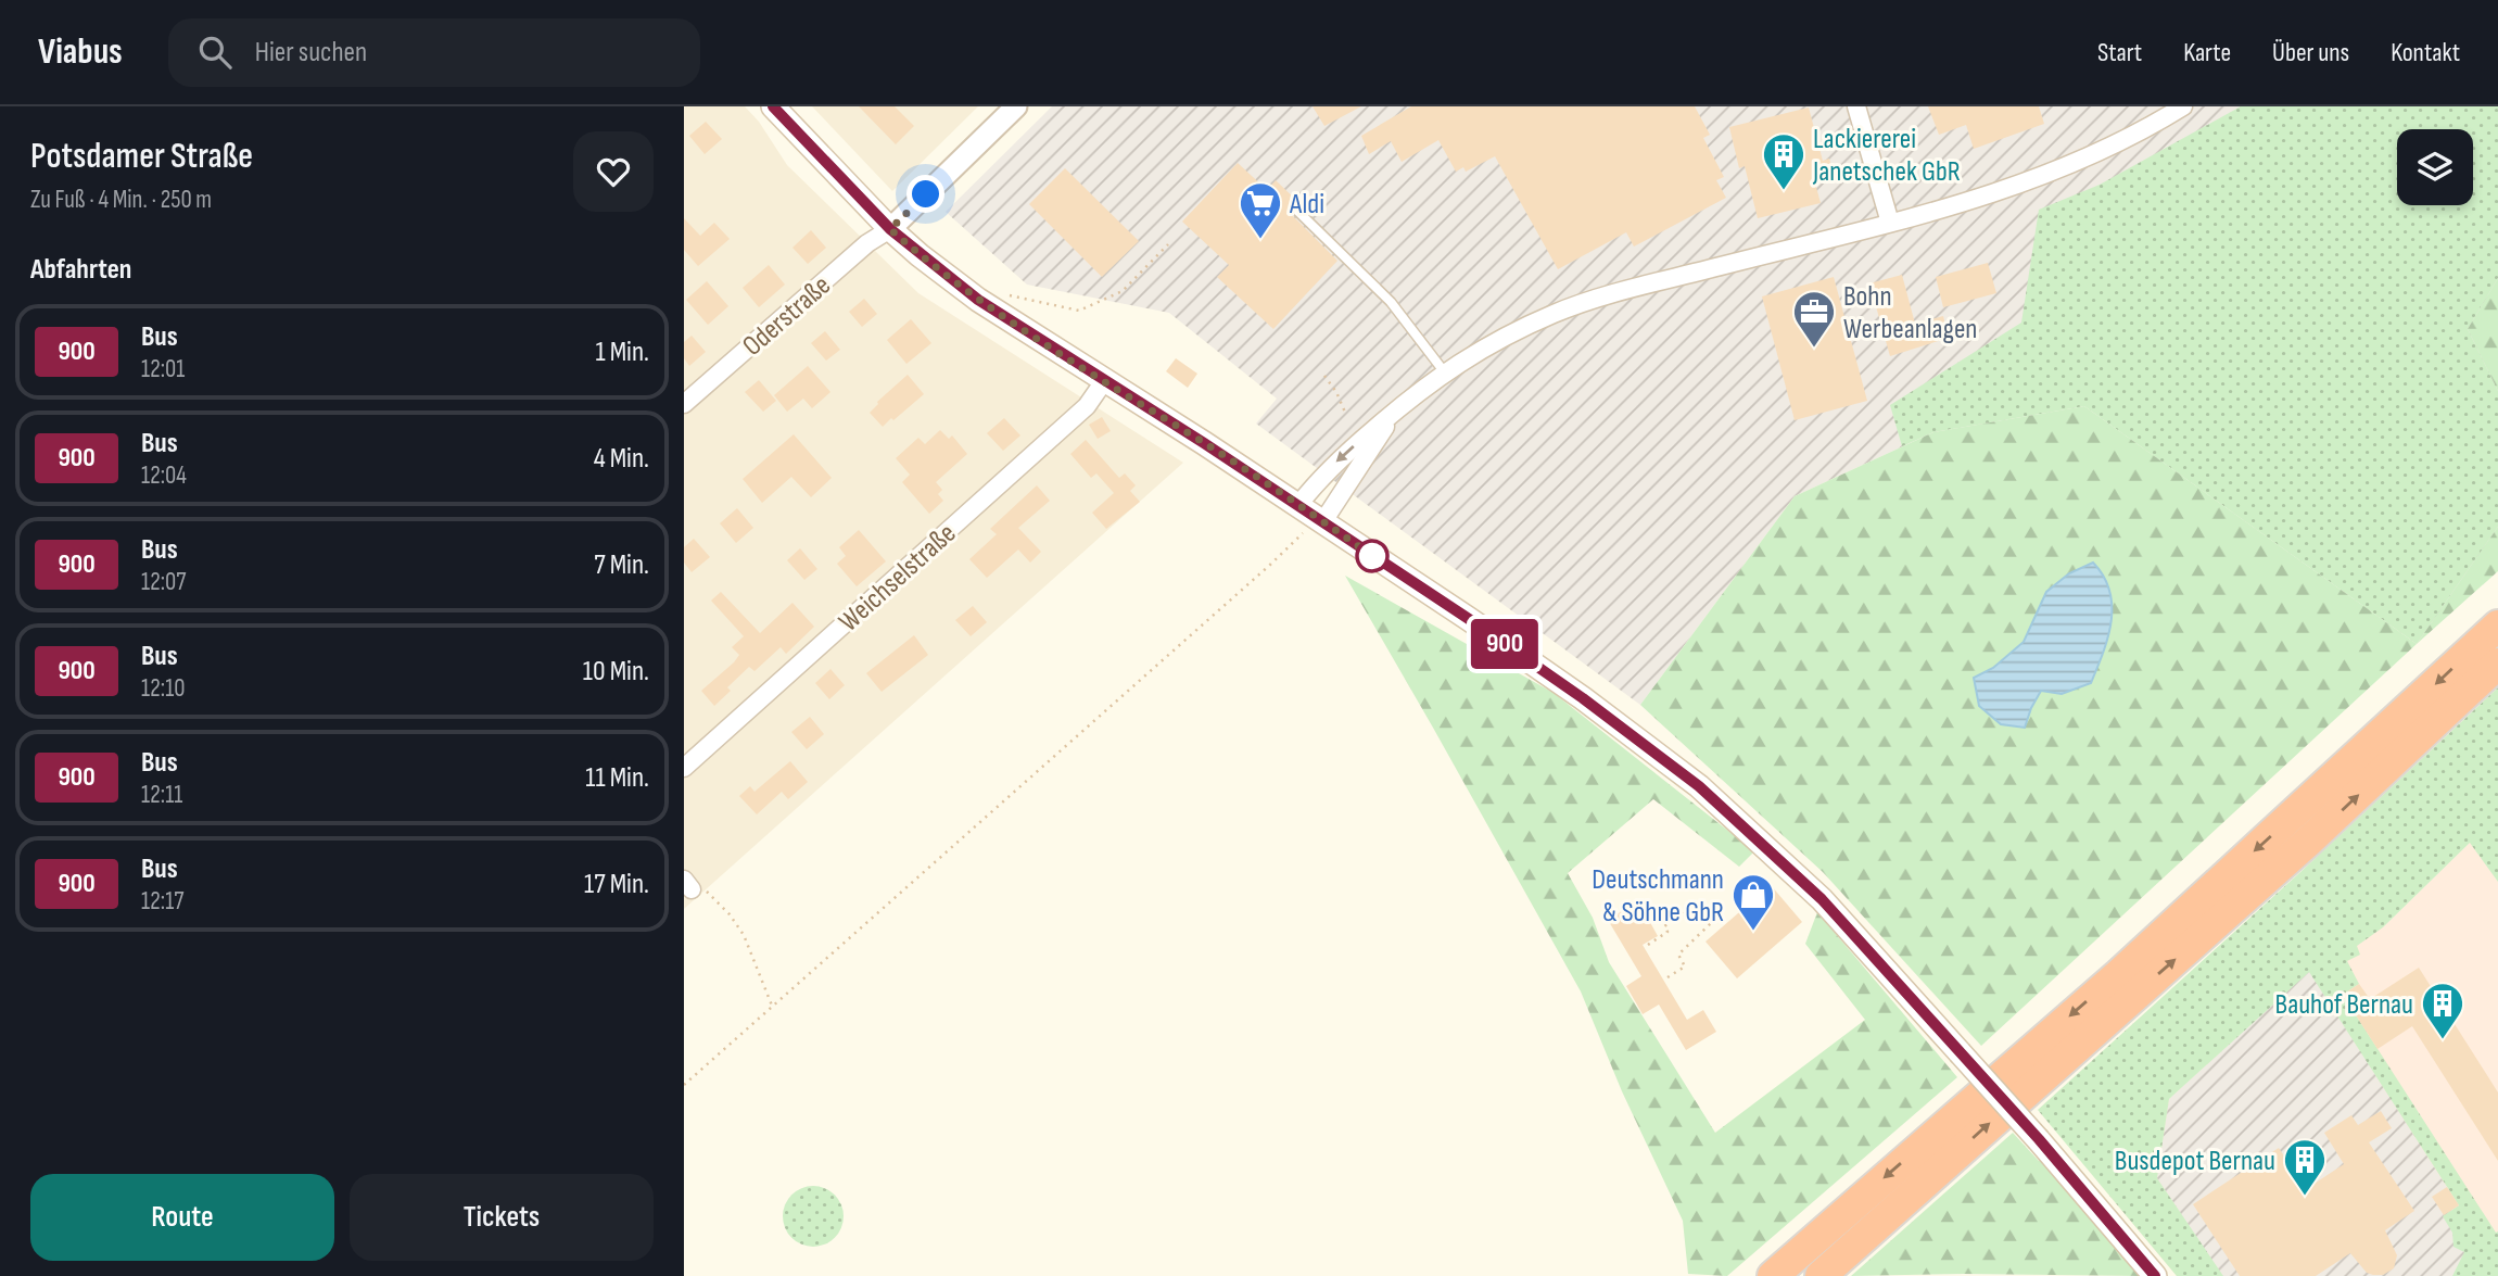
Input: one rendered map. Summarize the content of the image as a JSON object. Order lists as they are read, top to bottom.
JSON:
{
  "streets": {
    "street": ["Oderstraße", "Weichselstraße"]
  },
  "places": {
    "building": ["Lackiererei Janetschek GbR", "Bauhof Bernau", "Busdepot Bernau"],
    "supermarket": ["Aldi"],
    "office": ["Bohn Werbeanlagen"],
    "shop": ["Deutschmann & Söhne GbR"]
  },
  "lines": ["bus line 900"],
  "page": {
    "header": "Viabus",
    "search": "Hier suchen",
    "nav": [
      "Start",
      "Karte",
      "Über uns",
      "Kontakt"
    ],
    "heading": [
      ["Potsdamer Straße", "Zu Fuß · 4 Min. · 250 m"],
      "Abfahrten"
    ],
    "on_map": "900",
    "list": [
      {
        "mark": "900",
        "name": "Bus",
        "note": "12:01",
        "value": "1 Min."
      },
      {
        "mark": "900",
        "name": "Bus",
        "note": "12:04",
        "value": "4 Min."
      },
      {
        "mark": "900",
        "name": "Bus",
        "note": "12:07",
        "value": "7 Min."
      },
      {
        "mark": "900",
        "name": "Bus",
        "note": "12:10",
        "value": "10 Min."
      },
      {
        "mark": "900",
        "name": "Bus",
        "note": "12:11",
        "value": "11 Min."
      },
      {
        "mark": "900",
        "name": "Bus",
        "note": "12:17",
        "value": "17 Min."
      }
    ],
    "buttons": ["Route", "Tickets"]
  }
}
